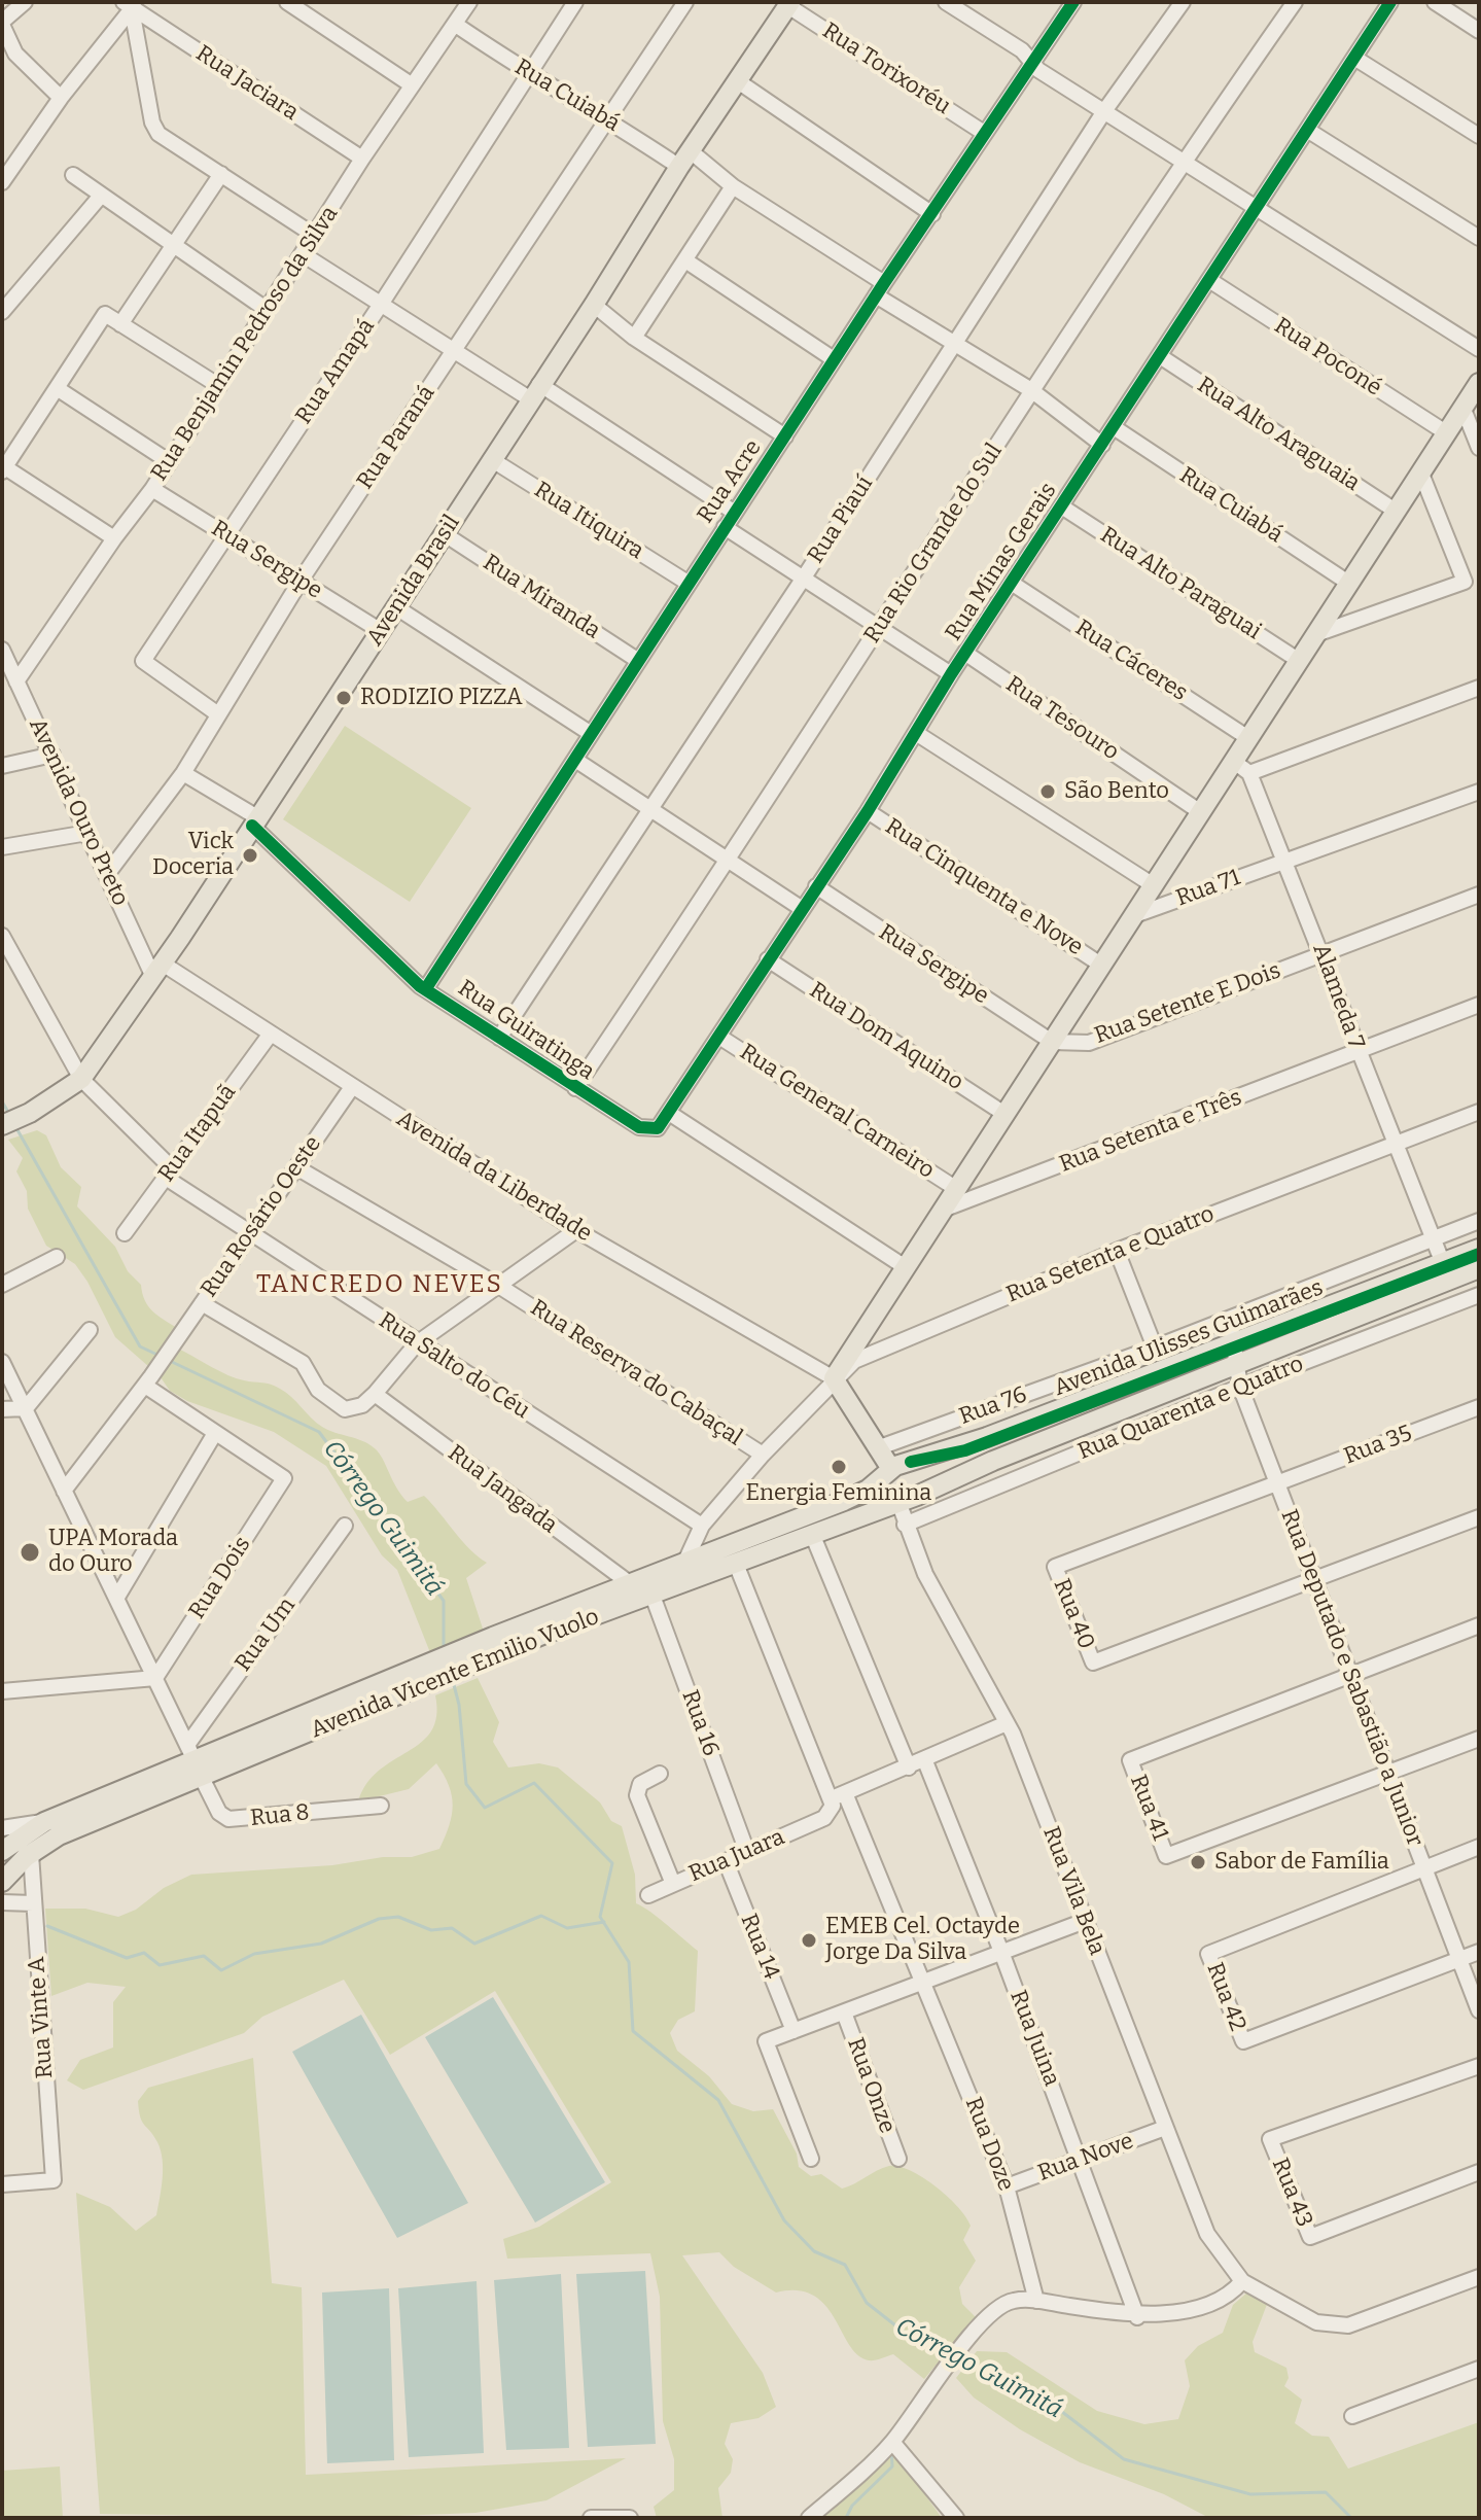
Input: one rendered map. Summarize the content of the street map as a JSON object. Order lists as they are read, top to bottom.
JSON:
{
  "streets": {
    "main road": ["Avenida Brasil", "Avenida Ulisses Guimarães", "Avenida Vicente Emilio Vuolo"],
    "street": [
      "Rua Torixoréu",
      "Rua Jaciara",
      "Rua Cuiabá",
      "Rua Benjamin Pedroso da Silva",
      "Rua Poconé",
      "Rua Amapá",
      "Rua Alto Araguaia",
      "Rua Paraná",
      "Rua Acre",
      "Rua Piauí",
      "Rua Itiquira",
      "Rua Rio Grande do Sul",
      "Rua Sergipe",
      "Rua Minas Gerais",
      "Rua Alto Paraguai",
      "Rua Miranda",
      "Rua Cáceres",
      "Rua Tesouro",
      "Avenida Ouro Preto",
      "Rua Cinquenta e Nove",
      "Rua 71",
      "Alameda 7",
      "Rua Setente E Dois",
      "Rua Guiratinga",
      "Rua Dom Aquino",
      "Rua General Carneiro",
      "Rua Setenta e Três",
      "Rua Itapuã",
      "Avenida da Liberdade",
      "Rua Rosário Oeste",
      "Rua Setenta e Quatro",
      "Rua Salto do Céu",
      "Rua Reserva do Cabaçal",
      "Rua 76",
      "Rua Quarenta e Quatro",
      "Rua 35",
      "Rua Jangada",
      "Rua Dois",
      "Rua 40",
      "Rua Um",
      "Rua Deputado e Sabastião a Junior",
      "Rua 16",
      "Rua 41",
      "Rua 8",
      "Rua Juara",
      "Rua Vila Bela",
      "Rua 14",
      "Rua 42",
      "Rua Vinte A",
      "Rua Juina",
      "Rua Onze",
      "Rua Doze",
      "Rua Nove",
      "Rua 43"
    ]
  },
  "crossings": [
    ["Rua Torixoréu", "Rua Acre"],
    ["Rua Torixoréu", "Avenida Brasil"],
    ["Rua Jaciara", "Rua Benjamin Pedroso da Silva"],
    ["Rua Cuiabá", "Rua Benjamin Pedroso da Silva"],
    ["Rua Cuiabá", "Rua Amapá"],
    ["Rua Cuiabá", "Rua Paraná"],
    ["Rua Cuiabá", "Rua Acre"],
    ["Rua Cuiabá", "Rua Piauí"],
    ["Rua Cuiabá", "Rua Rio Grande do Sul"],
    ["Rua Cuiabá", "Rua Minas Gerais"],
    ["Rua Cuiabá", "Avenida Brasil"],
    ["Rua Benjamin Pedroso da Silva", "Rua Sergipe"],
    ["Rua Benjamin Pedroso da Silva", "Avenida Ouro Preto"],
    ["Rua Poconé", "Rua Minas Gerais"],
    ["Rua Amapá", "Rua Paraná"],
    ["Rua Amapá", "Rua Sergipe"],
    ["Rua Alto Araguaia", "Rua Minas Gerais"],
    ["Rua Paraná", "Rua Sergipe"],
    ["Rua Paraná", "Avenida Ouro Preto"],
    ["Rua Paraná", "Rua Guiratinga"],
    ["Rua Acre", "Rua Itiquira"],
    ["Rua Acre", "Rua Miranda"],
    ["Rua Acre", "Rua Guiratinga"],
    ["Rua Piauí", "Rua Guiratinga"],
    ["Rua Itiquira", "Avenida Brasil"],
    ["Rua Rio Grande do Sul", "Rua Guiratinga"],
    ["Rua Sergipe", "Rua Minas Gerais"],
    ["Rua Sergipe", "Avenida Brasil"],
    ["Rua Sergipe", "Rua Setente E Dois"],
    ["Rua Minas Gerais", "Rua Alto Paraguai"],
    ["Rua Minas Gerais", "Rua Cáceres"],
    ["Rua Minas Gerais", "Rua Tesouro"],
    ["Rua Minas Gerais", "Rua Cinquenta e Nove"],
    ["Rua Minas Gerais", "Rua Guiratinga"],
    ["Rua Minas Gerais", "Rua Dom Aquino"],
    ["Rua Minas Gerais", "Rua General Carneiro"],
    ["Avenida Brasil", "Rua Miranda"],
    ["Avenida Brasil", "Avenida Ouro Preto"],
    ["Avenida Brasil", "Rua Guiratinga"],
    ["Avenida Brasil", "Avenida da Liberdade"],
    ["Avenida Brasil", "Rua Salto do Céu"],
    ["Avenida Ouro Preto", "Avenida da Liberdade"],
    ["Rua 71", "Alameda 7"],
    ["Alameda 7", "Rua Setente E Dois"],
    ["Alameda 7", "Rua Setenta e Três"],
    ["Alameda 7", "Rua Setenta e Quatro"],
    ["Alameda 7", "Avenida Ulisses Guimarães"],
    ["Alameda 7", "Rua 76"],
    ["Rua Itapuã", "Avenida da Liberdade"],
    ["Rua Itapuã", "Rua Salto do Céu"],
    ["Avenida da Liberdade", "Rua Rosário Oeste"],
    ["Avenida da Liberdade", "Rua Setenta e Quatro"],
    ["Rua Rosário Oeste", "Rua Salto do Céu"],
    ["Rua Rosário Oeste", "Rua Reserva do Cabaçal"],
    ["Rua Setenta e Quatro", "Rua Salto do Céu"],
    ["Rua Setenta e Quatro", "Rua Reserva do Cabaçal"],
    ["Rua Setenta e Quatro", "Avenida Vicente Emilio Vuolo"],
    ["Avenida Ulisses Guimarães", "Avenida Vicente Emilio Vuolo"],
    ["Avenida Ulisses Guimarães", "Rua Deputado e Sabastião a Junior"],
    ["Rua 76", "Rua Deputado e Sabastião a Junior"],
    ["Rua Quarenta e Quatro", "Rua Deputado e Sabastião a Junior"],
    ["Rua Quarenta e Quatro", "Rua Vila Bela"],
    ["Rua 35", "Rua 40"],
    ["Rua 35", "Rua Deputado e Sabastião a Junior"],
    ["Rua Jangada", "Avenida Vicente Emilio Vuolo"],
    ["Rua Dois", "Rua 8"],
    ["Rua 40", "Rua Deputado e Sabastião a Junior"],
    ["Rua Um", "Avenida Vicente Emilio Vuolo"],
    ["Rua Um", "Rua 8"],
    ["Avenida Vicente Emilio Vuolo", "Rua 16"],
    ["Avenida Vicente Emilio Vuolo", "Rua 8"],
    ["Avenida Vicente Emilio Vuolo", "Rua Vila Bela"],
    ["Avenida Vicente Emilio Vuolo", "Rua Vinte A"],
    ["Avenida Vicente Emilio Vuolo", "Rua Doze"],
    ["Rua Deputado e Sabastião a Junior", "Rua 41"],
    ["Rua Deputado e Sabastião a Junior", "Rua 42"],
    ["Rua 16", "Rua Juara"],
    ["Rua Juara", "Rua 14"],
    ["Rua Juara", "Rua Doze"],
    ["Rua Vila Bela", "Rua Nove"],
    ["Rua Juina", "Rua Nove"],
    ["Rua Doze", "Rua Nove"]
  ],
  "districts": ["TANCREDO NEVES"],
  "water": ["Córrego Guimitá"],
  "places": [
    "RODIZIO PIZZA",
    "São Bento",
    "Vick Doceria",
    "Energia Feminina",
    "UPA Morada do Ouro",
    "Sabor de Família",
    "EMEB Cel. Octayde Jorge Da Silva"
  ]
}
